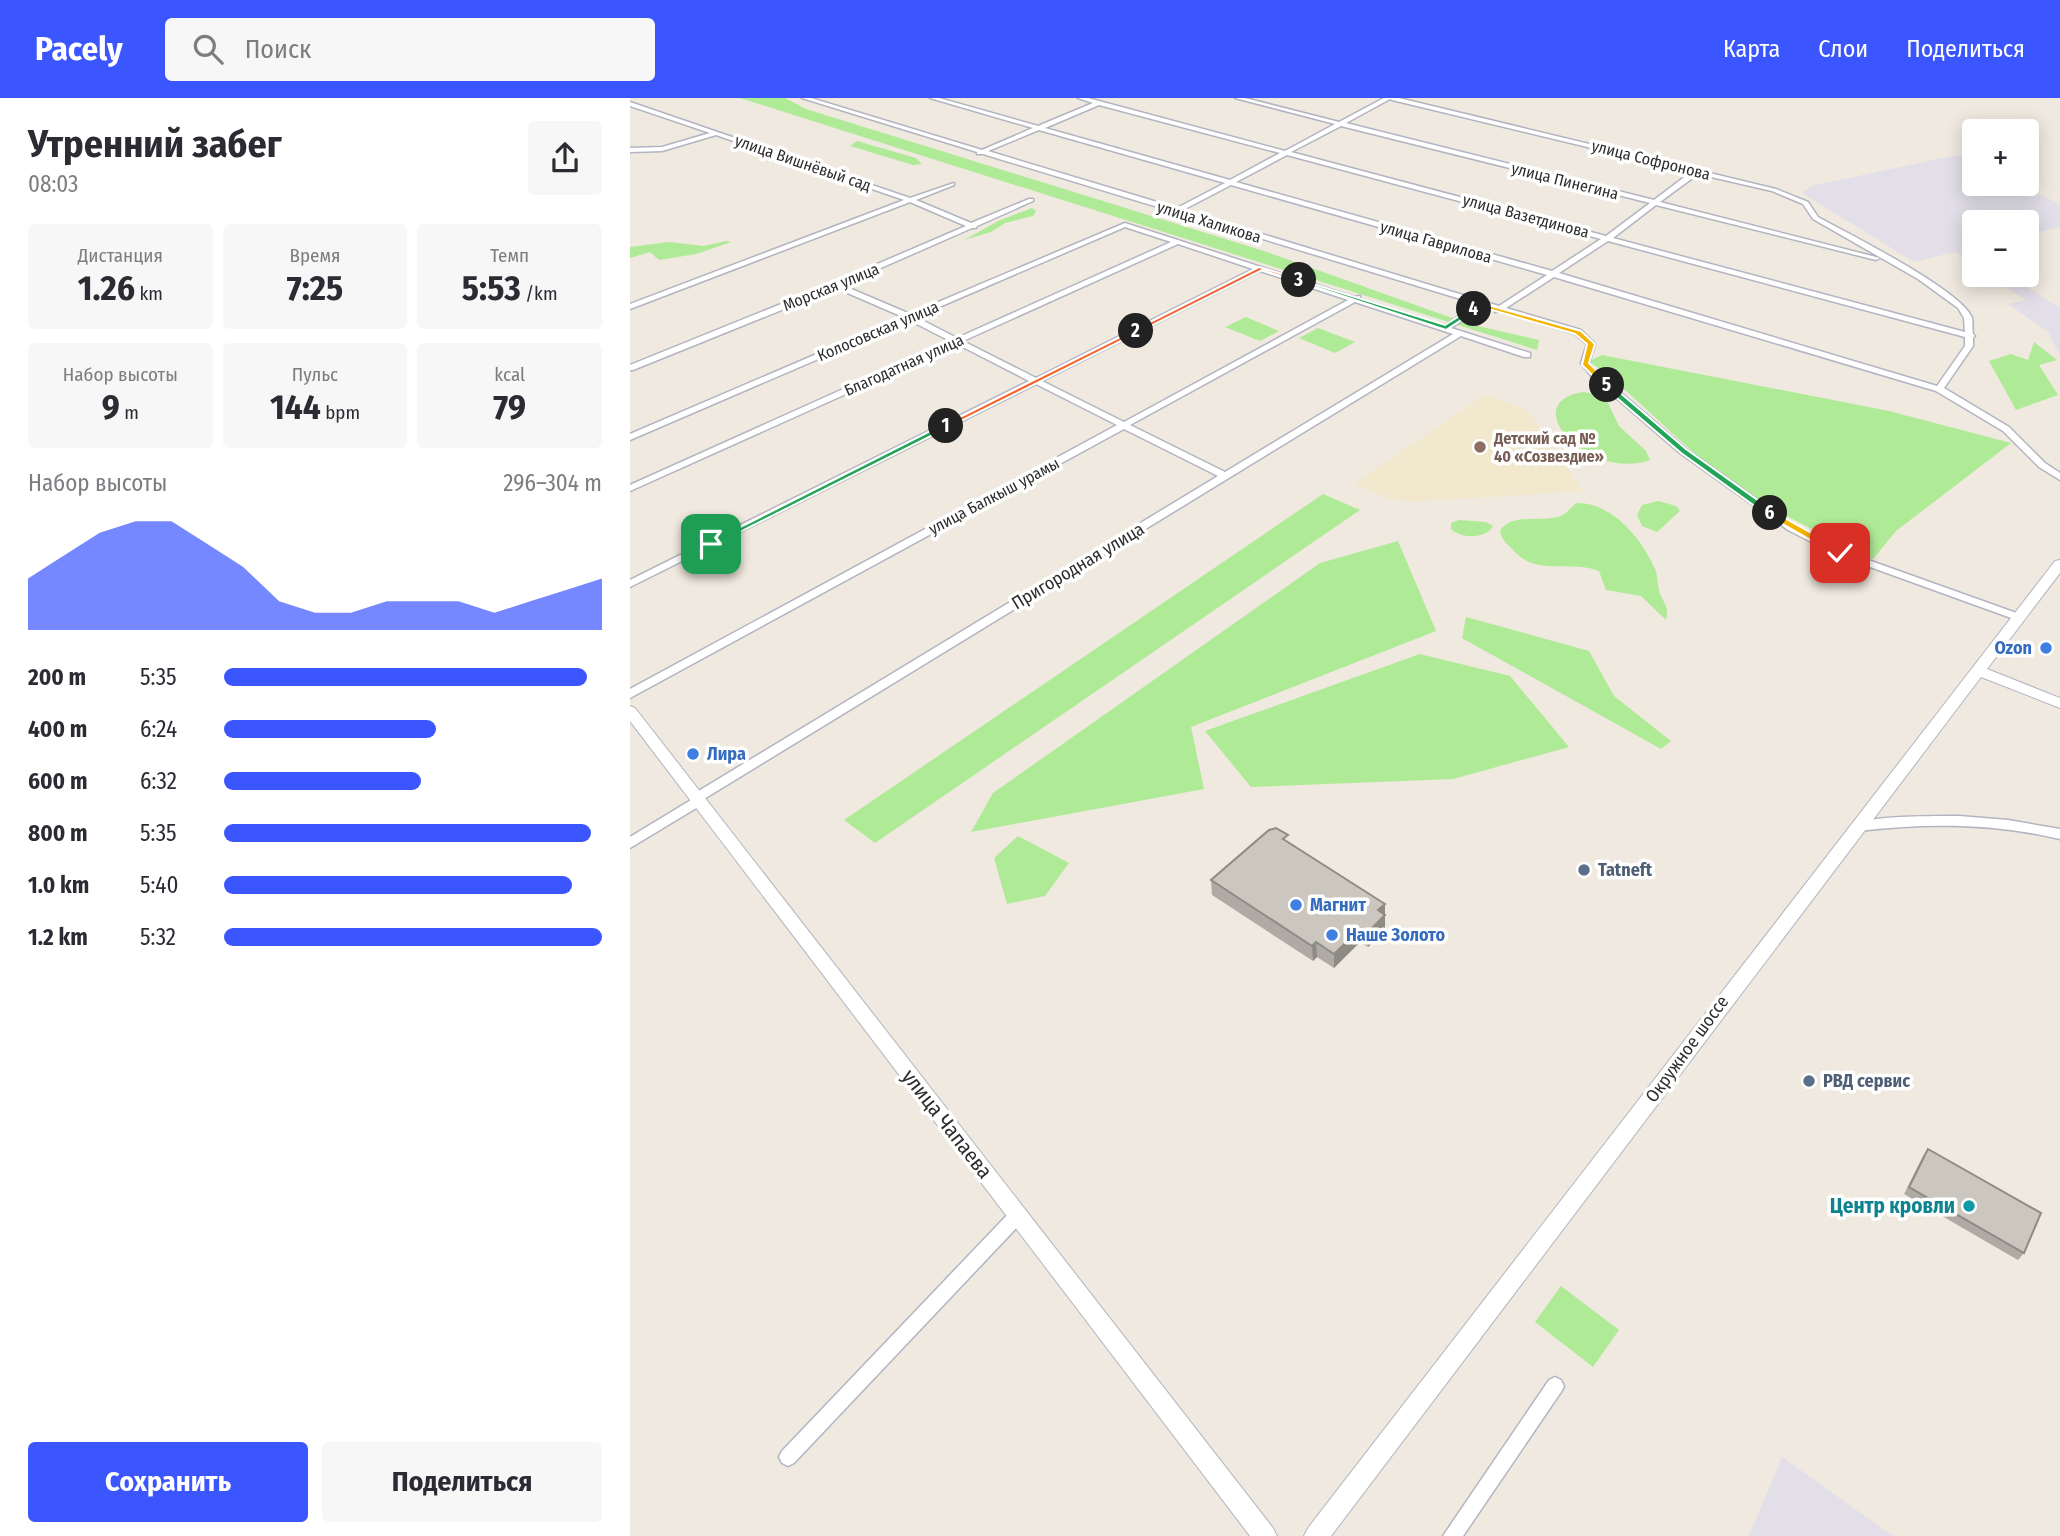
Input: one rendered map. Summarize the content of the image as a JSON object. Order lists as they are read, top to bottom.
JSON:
{
  "streets": {
    "street": [
      "улица Софронова",
      "улица Вишнёвый сад",
      "улица Пинегина",
      "улица Вазетдинова",
      "улица Халикова",
      "улица Гаврилова",
      "Морская улица",
      "Колосовская улица",
      "Благодатная улица",
      "улица Балкыш урамы",
      "Пригородная улица",
      "Окружное шоссе",
      "улица Чапаева"
    ]
  },
  "crossings": [
    ["улица Софронова", "улица Пинегина"],
    ["улица Вишнёвый сад", "Морская улица"],
    ["Колосовская улица", "Благодатная улица"],
    ["Пригородная улица", "улица Чапаева"]
  ],
  "places": [
    "Детский сад № 40 «Созвездие»",
    "Ozon",
    "Лира",
    "Tatneft",
    "Магнит",
    "Наше Золото",
    "РВД сервис",
    "Центр кровли"
  ],
  "page": {
    "header": "Pacely",
    "search": "Поиск",
    "nav": ["Карта", "Слои", "Поделиться"],
    "heading": ["Утренний забег", "08:03"],
    "map_buttons": ["+", "−"],
    "stats": [
      ["Дистанция", "1.26 km"],
      ["Время", "7:25"],
      ["Темп", "5:53 /km"],
      ["Набор высоты", "9 m"],
      ["Пульс", "144 bpm"],
      ["kcal", "79"]
    ],
    "pins": [
      "3",
      "4",
      "2",
      "5",
      "1",
      "6"
    ],
    "chart": ["Набор высоты", "296–304 m"],
    "list": [
      {
        "name": "200 m",
        "note": "5:35"
      },
      {
        "name": "400 m",
        "note": "6:24"
      },
      {
        "name": "600 m",
        "note": "6:32"
      },
      {
        "name": "800 m",
        "note": "5:35"
      },
      {
        "name": "1.0 km",
        "note": "5:40"
      },
      {
        "name": "1.2 km",
        "note": "5:32"
      }
    ],
    "buttons": ["Сохранить", "Поделиться"]
  }
}
